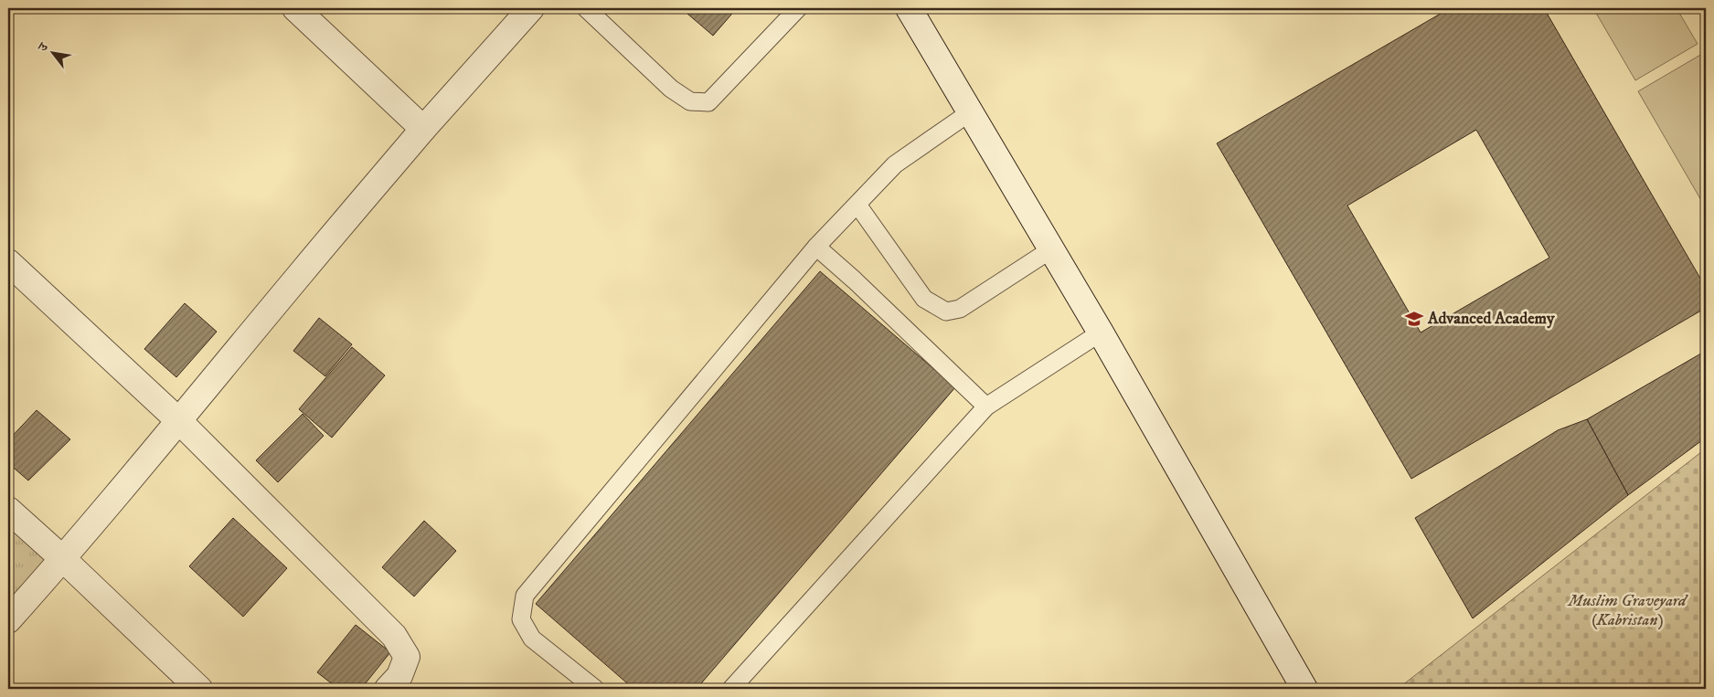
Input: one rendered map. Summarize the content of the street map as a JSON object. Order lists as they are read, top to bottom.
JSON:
{
  "parks": ["Muslim Graveyard (Kabristan)"],
  "places": {
    "school or university": ["Advanced Academy"]
  },
  "north": "top left"
}
